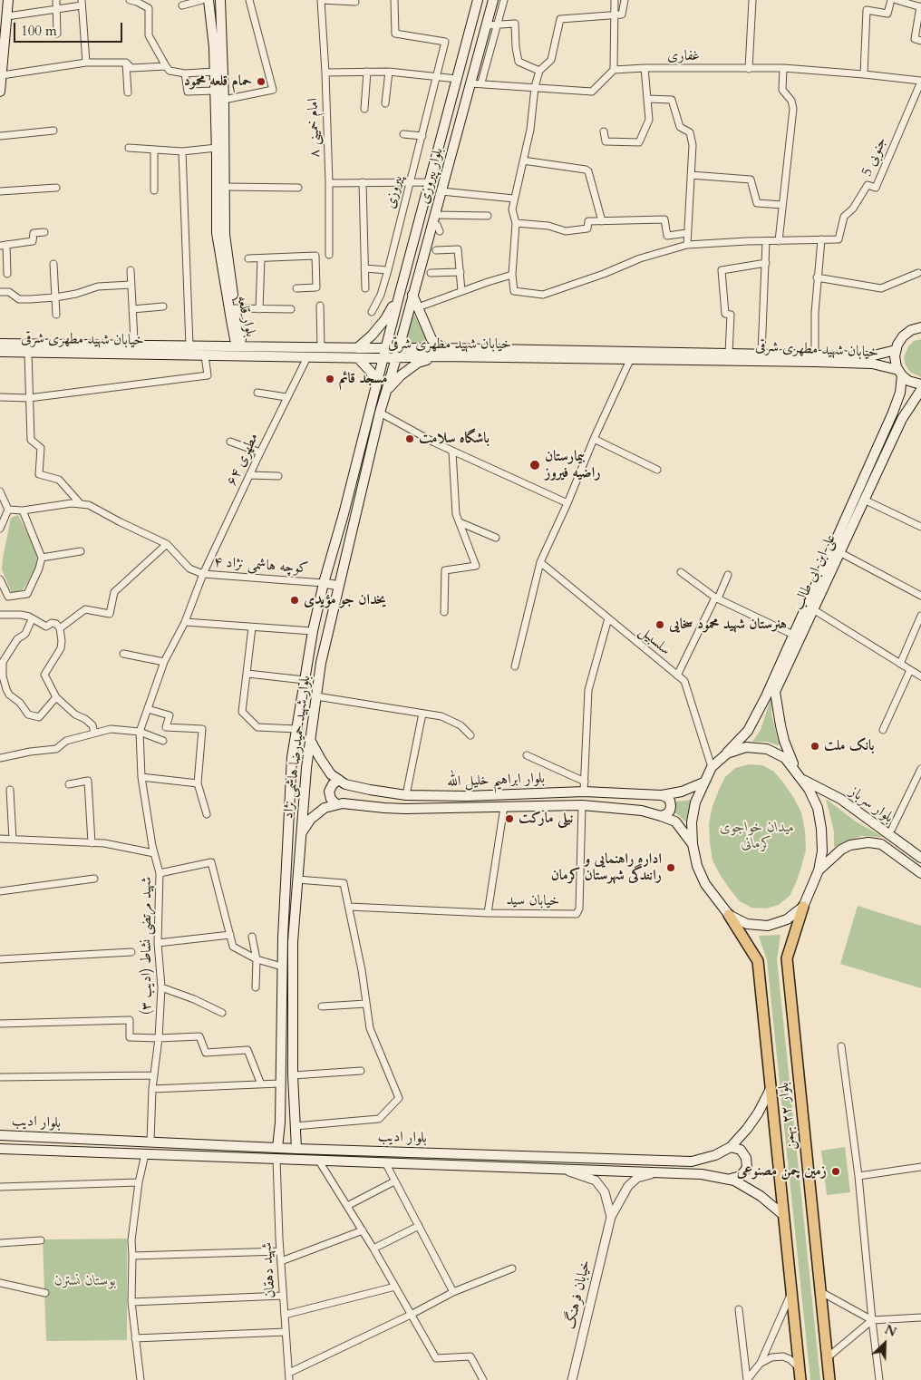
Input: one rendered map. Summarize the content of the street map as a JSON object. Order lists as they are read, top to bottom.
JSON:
{
  "streets": {
    "main road": [
      "بلوار پیروزی",
      "بلوار قلعه",
      "خیابان شهید مطهری شرقی",
      "علی ابن ابی طالب",
      "بلوار شهید حمیدرضا هاشمی نژاد",
      "بلوار ابراهیم خلیل الله",
      "بلوار سرباز",
      "بلوار ۲۲ بهمن",
      "بلوار ادیب"
    ],
    "street": [
      "غفاری",
      "امام خمینی ۸",
      "جنوبی 5",
      "پیروزی",
      "مطهری ۶۴",
      "کوچه هاشمی نژاد ۴",
      "سلسبیل",
      "خیابان سید",
      "شهید مرتضی نشاط (ادیب ۳)",
      "شهید دهقان",
      "خیابان فرهنگ"
    ]
  },
  "crossings": [
    ["غفاری", "جنوبی 5"],
    ["بلوار پیروزی", "خیابان شهید مطهری شرقی"],
    ["بلوار پیروزی", "بلوار شهید حمیدرضا هاشمی نژاد"],
    ["بلوار قلعه", "خیابان شهید مطهری شرقی"],
    ["خیابان شهید مطهری شرقی", "مطهری ۶۴"],
    ["خیابان شهید مطهری شرقی", "علی ابن ابی طالب"],
    ["خیابان شهید مطهری شرقی", "بلوار شهید حمیدرضا هاشمی نژاد"],
    ["مطهری ۶۴", "کوچه هاشمی نژاد ۴"],
    ["مطهری ۶۴", "شهید مرتضی نشاط (ادیب ۳)"],
    ["کوچه هاشمی نژاد ۴", "بلوار شهید حمیدرضا هاشمی نژاد"],
    ["کوچه هاشمی نژاد ۴", "شهید مرتضی نشاط (ادیب ۳)"],
    ["علی ابن ابی طالب", "سلسبیل"],
    ["علی ابن ابی طالب", "بلوار ابراهیم خلیل الله"],
    ["علی ابن ابی طالب", "بلوار سرباز"],
    ["علی ابن ابی طالب", "بلوار ۲۲ بهمن"],
    ["سلسبیل", "بلوار ابراهیم خلیل الله"],
    ["سلسبیل", "بلوار سرباز"],
    ["سلسبیل", "بلوار ۲۲ بهمن"],
    ["بلوار شهید حمیدرضا هاشمی نژاد", "بلوار ابراهیم خلیل الله"],
    ["بلوار شهید حمیدرضا هاشمی نژاد", "بلوار ادیب"],
    ["بلوار ابراهیم خلیل الله", "بلوار سرباز"],
    ["بلوار ابراهیم خلیل الله", "خیابان سید"],
    ["بلوار ابراهیم خلیل الله", "بلوار ۲۲ بهمن"],
    ["بلوار سرباز", "بلوار ۲۲ بهمن"],
    ["شهید مرتضی نشاط (ادیب ۳)", "بلوار ادیب"],
    ["بلوار ۲۲ بهمن", "بلوار ادیب"],
    ["بلوار ادیب", "شهید دهقان"]
  ],
  "parks": ["میدان خواجوی کرمانی", "بوستان نسترن"],
  "places": [
    "حمام قلعه محمود",
    "مسجد قائم",
    "باشگاه سلامت",
    "بیمارستان راضیه فیروز",
    "یخدان جو مؤیدی",
    "هنرستان شهید محمود سخایی",
    "بانک ملت",
    "نیلی مارکت",
    "اداره راهنمایی و رانندگی شهرستان کرمان",
    "زمین چمن مصنوعی"
  ],
  "scale_bar": "100 m",
  "north": "top right"
}
